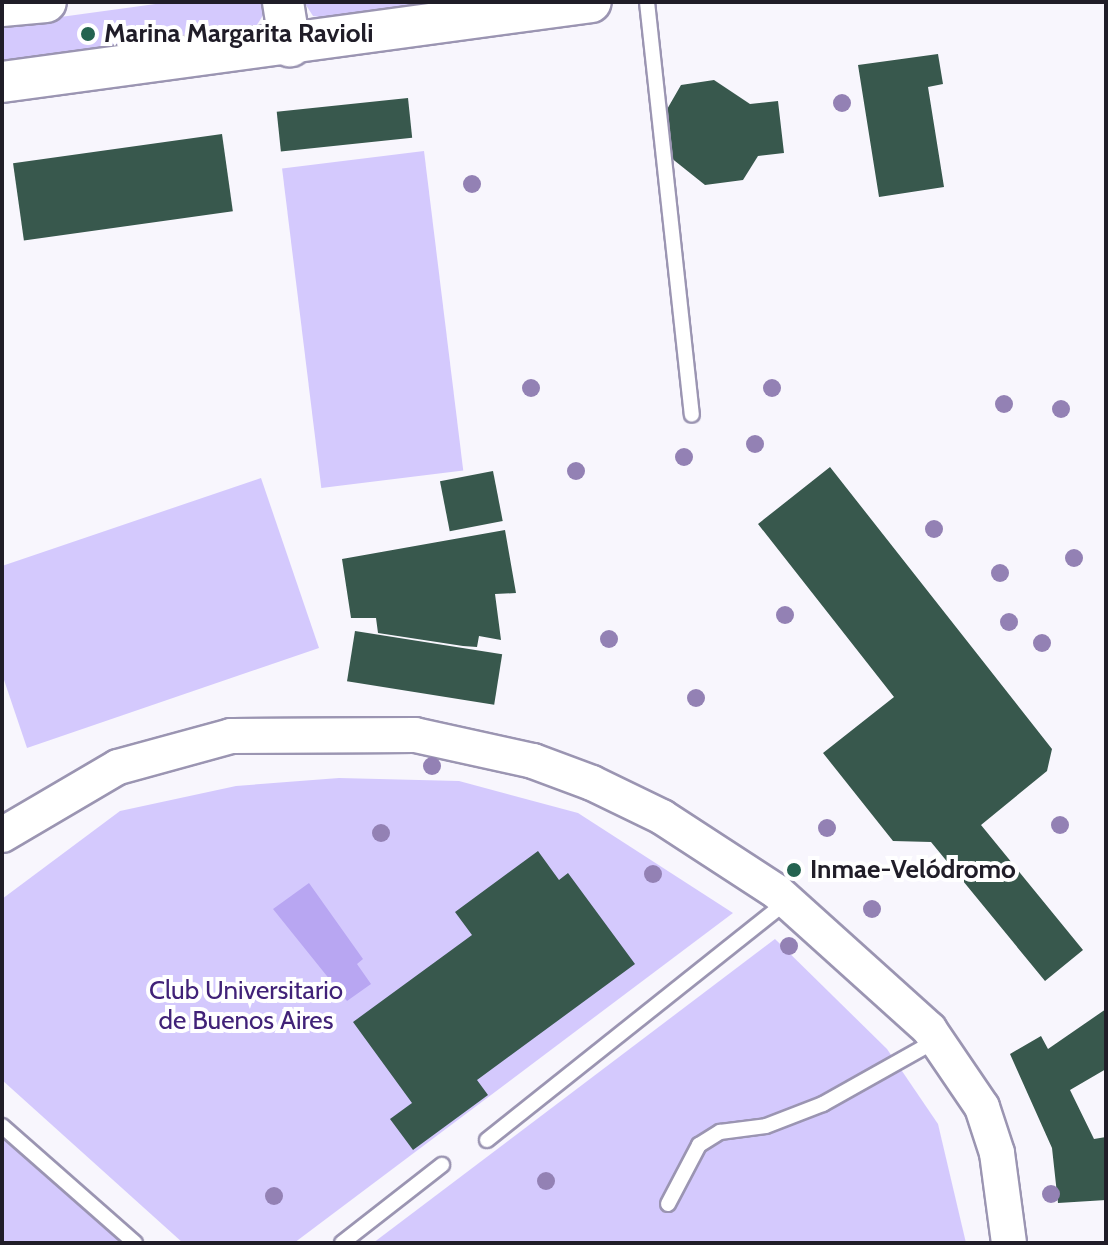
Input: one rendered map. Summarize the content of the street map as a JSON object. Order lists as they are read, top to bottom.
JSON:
{
  "parks": ["Club Universitario de Buenos Aires"],
  "places": ["Marina Margarita Ravioli", "Inmae-Velódromo"]
}
